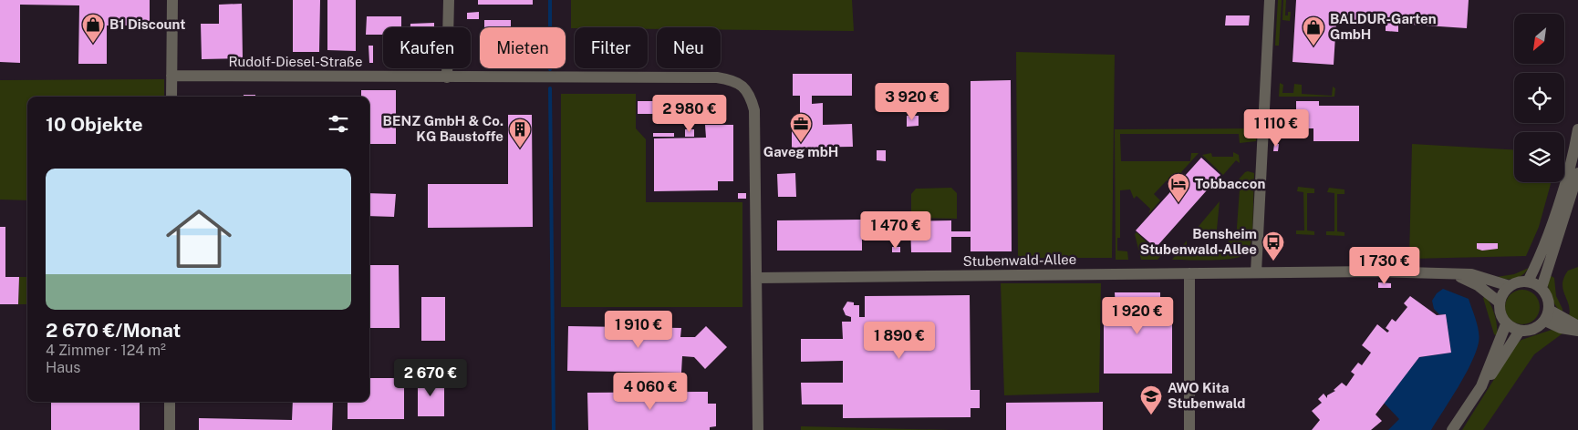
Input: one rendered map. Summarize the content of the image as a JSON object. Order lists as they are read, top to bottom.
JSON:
{
  "streets": {
    "street": ["Rudolf-Diesel-Straße", "Stubenwald-Allee"]
  },
  "crossings": [
    ["Rudolf-Diesel-Straße", "Stubenwald-Allee"]
  ],
  "places": {
    "shop": ["B1 Discount", "BALDUR-Garten GmbH"],
    "office": ["Gaveg mbH"],
    "building": ["BENZ GmbH & Co. KG Baustoffe"],
    "hotel": ["Tobbaccon"],
    "bus stop": ["Bensheim Stubenwald-Allee"],
    "school or university": ["AWO Kita Stubenwald"]
  },
  "north": "bottom left",
  "page": {
    "chip": [
      "Kaufen",
      "Mieten",
      "Filter",
      "Neu"
    ],
    "price": [
      "3 920 €",
      "2 980 €",
      "1 110 €",
      "1 470 €",
      "1 730 €",
      "1 920 €",
      "1 910 €",
      "1 890 €",
      "2 670 €",
      "4 060 €"
    ],
    "heading": "10 Objekte",
    "list": [
      {
        "name": "2 670 €/Monat",
        "note": "4 Zimmer · 124 m² · Haus"
      }
    ]
  }
}
